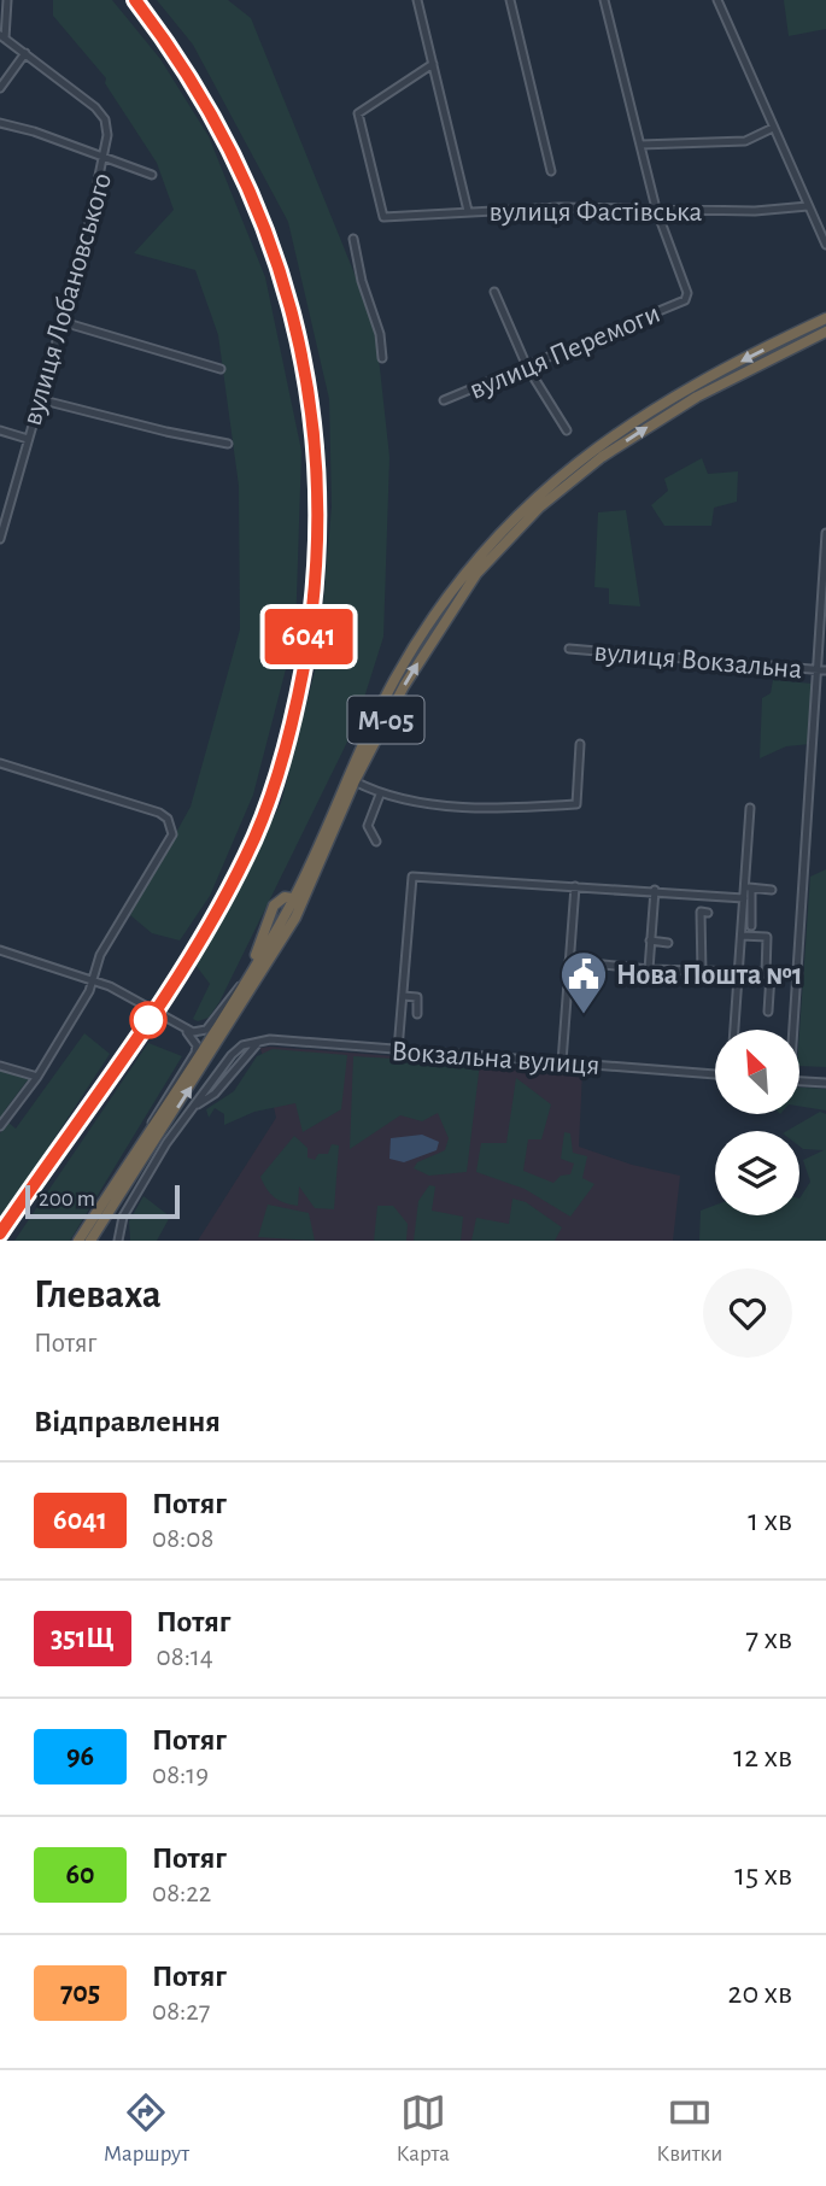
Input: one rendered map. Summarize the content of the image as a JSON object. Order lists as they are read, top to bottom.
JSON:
{
  "streets": {
    "highway": ["М-05"],
    "street": [
      "вулиця Фастівська",
      "вулиця Лобановського",
      "вулиця Перемоги",
      "вулиця Вокзальна",
      "Вокзальна вулиця"
    ]
  },
  "crossings": [
    ["вулиця Фастівська", "вулиця Перемоги"]
  ],
  "places": {
    "public building": ["Нова Пошта №1"]
  },
  "scale_bar": "200 m",
  "north": "top left",
  "page": {
    "on_map": "6041",
    "scale": "200 m",
    "heading": [
      ["Глеваха", "Потяг"],
      "Відправлення"
    ],
    "list": [
      {
        "mark": "6041",
        "name": "Потяг",
        "note": "08:08",
        "value": "1 хв"
      },
      {
        "mark": "351Щ",
        "name": "Потяг",
        "note": "08:14",
        "value": "7 хв"
      },
      {
        "mark": "96",
        "name": "Потяг",
        "note": "08:19",
        "value": "12 хв"
      },
      {
        "mark": "60",
        "name": "Потяг",
        "note": "08:22",
        "value": "15 хв"
      },
      {
        "mark": "705",
        "name": "Потяг",
        "note": "08:27",
        "value": "20 хв"
      }
    ],
    "tabs": ["Маршрут", "Карта", "Квитки"]
  }
}
